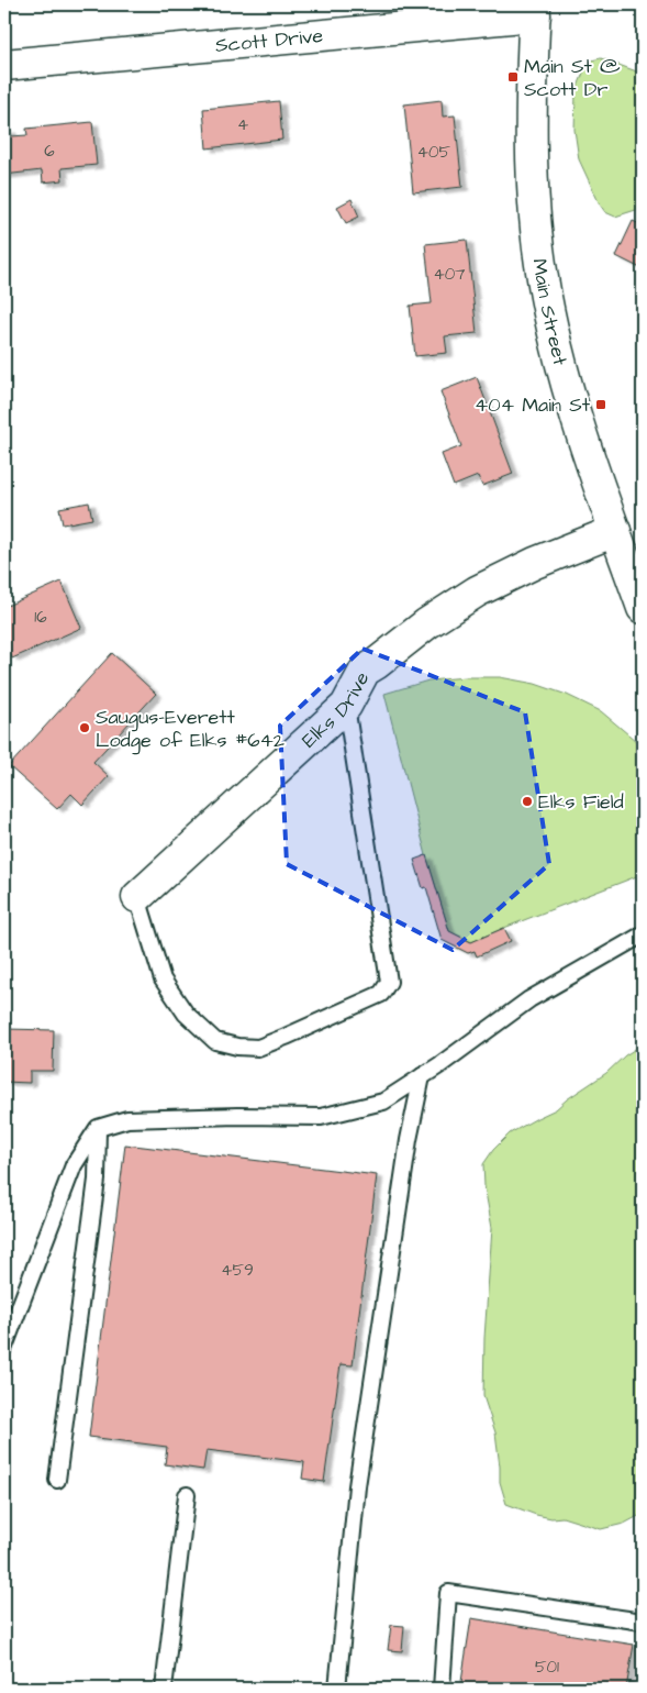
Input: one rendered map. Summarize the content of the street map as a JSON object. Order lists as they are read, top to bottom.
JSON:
{
  "streets": {
    "street": ["Scott Drive", "Main Street", "Elks Drive"]
  },
  "crossings": [
    ["Scott Drive", "Main Street"],
    ["Main Street", "Elks Drive"]
  ],
  "places": {
    "transit": ["Main St @ Scott Dr", "404 Main St"],
    "other": ["Saugus-Everett Lodge of Elks #642", "Elks Field"]
  },
  "house_numbers": [
    "4",
    "6",
    "405",
    "407",
    "16",
    "459",
    "501"
  ]
}
